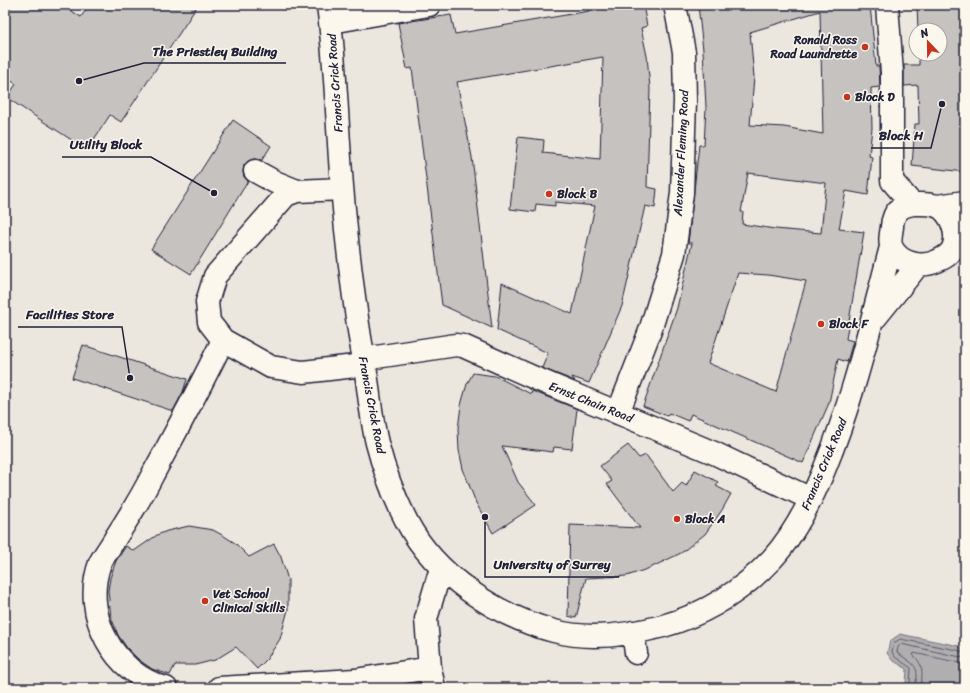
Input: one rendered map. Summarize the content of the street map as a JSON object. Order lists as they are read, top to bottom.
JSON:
{
  "streets": {
    "street": ["Francis Crick Road", "Alexander Fleming Road", "Ernst Chain Road"]
  },
  "crossings": [
    ["Francis Crick Road", "Ernst Chain Road"],
    ["Alexander Fleming Road", "Ernst Chain Road"]
  ],
  "places": [
    "Ronald Ross Road Laundrette",
    "The Priestley Building",
    "Block D",
    "Block H",
    "Utility Block",
    "Block B",
    "Block F",
    "Facilities Store",
    "University of Surrey",
    "Block A",
    "Vet School Clinical Skills"
  ],
  "north": "top"
}
